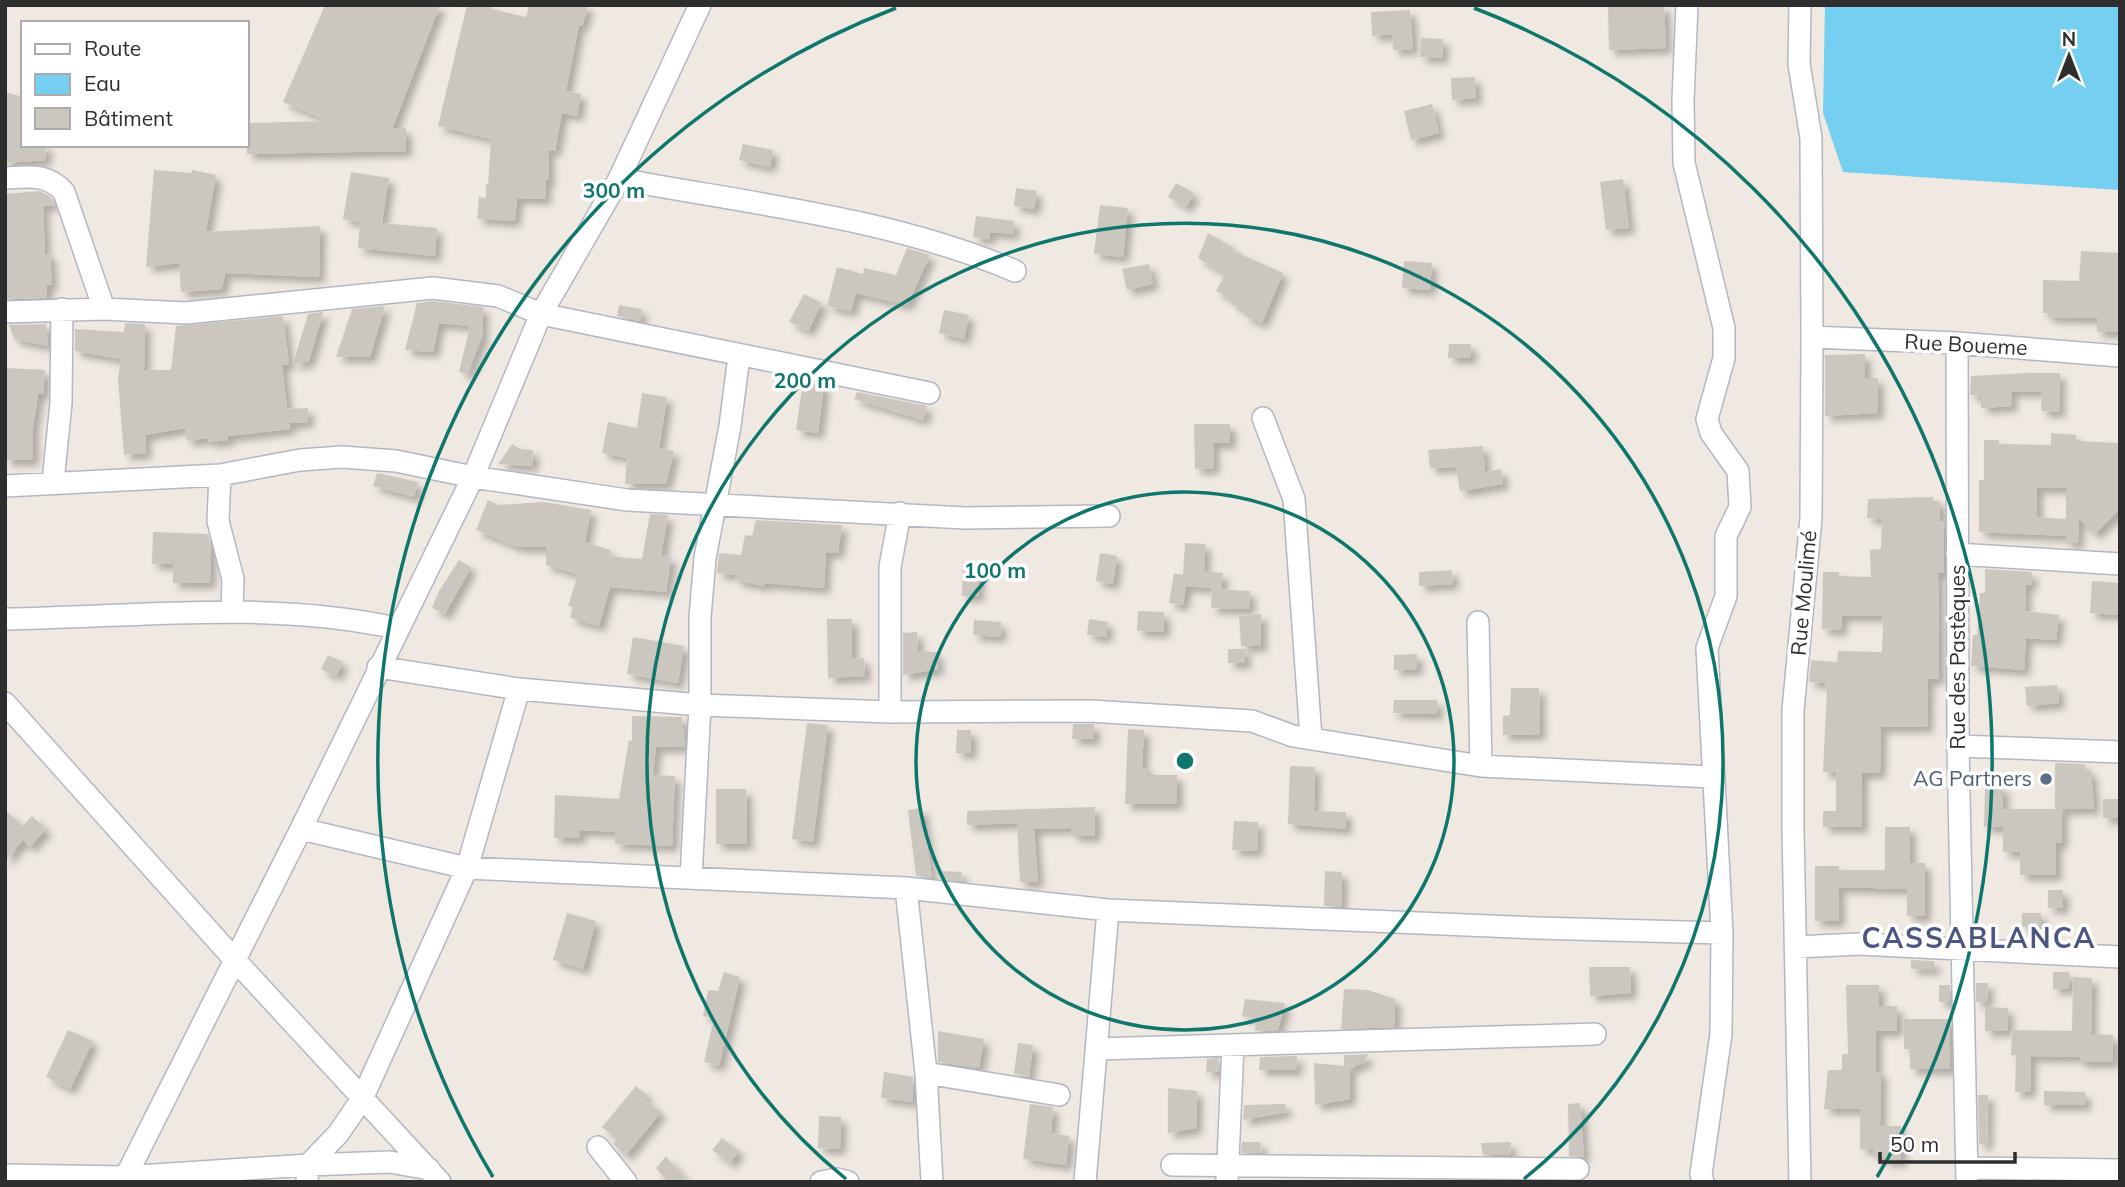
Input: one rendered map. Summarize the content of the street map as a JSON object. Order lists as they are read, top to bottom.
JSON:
{
  "streets": {
    "street": ["Rue Boueme", "Rue Moulimé", "Rue des Pastèques"]
  },
  "crossings": [
    ["Rue Boueme", "Rue Moulimé"],
    ["Rue Boueme", "Rue des Pastèques"]
  ],
  "districts": ["CASSABLANCA"],
  "places": ["AG Partners"],
  "legend": ["Route", "Eau", "Bâtiment"],
  "scale_bar": "50 m",
  "north": "top",
  "rings": ["300 m", "200 m", "100 m"]
}
